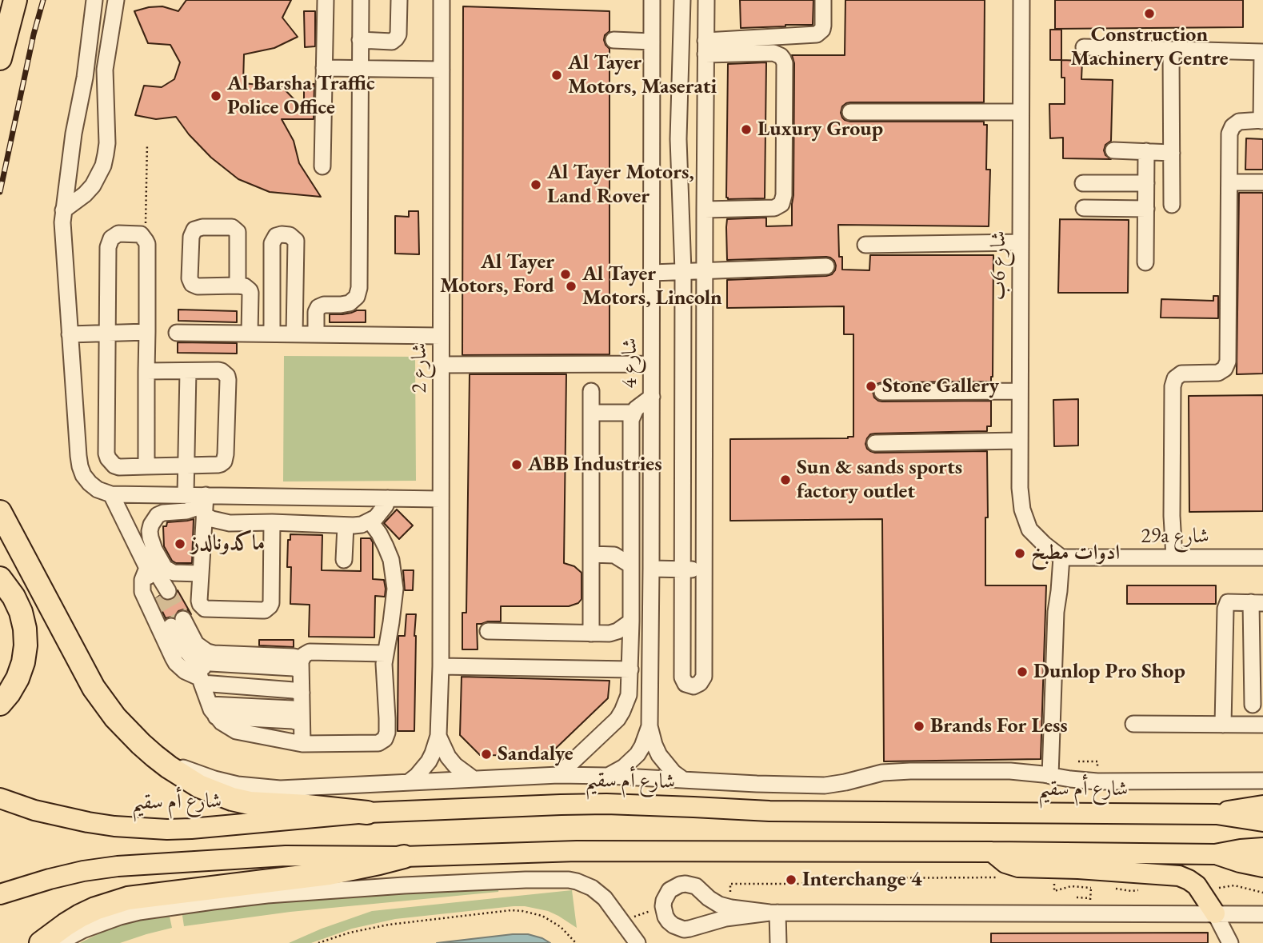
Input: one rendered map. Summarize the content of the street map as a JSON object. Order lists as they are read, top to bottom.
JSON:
{
  "streets": {
    "main road": ["شارع أم سقيم"],
    "street": [
      "شارع 6ب",
      "شارع 4",
      "شارع 2",
      "29a شارع"
    ]
  },
  "crossings": [
    ["شارع 6ب", "29a شارع"]
  ],
  "places": [
    "Construction Machinery Centre",
    "Al Tayer Motors, Maserati",
    "Al Barsha Traffic Police Office",
    "Luxury Group",
    "Al Tayer Motors, Land Rover",
    "Al Tayer Motors, Ford",
    "Al Tayer Motors, Lincoln",
    "Stone Gallery",
    "ABB Industries",
    "Sun & sands sports factory outlet",
    "ماكدونالدز",
    "ادوات مطبخ",
    "Dunlop Pro Shop",
    "Brands For Less",
    "Sandalye",
    "Interchange 4"
  ]
}
